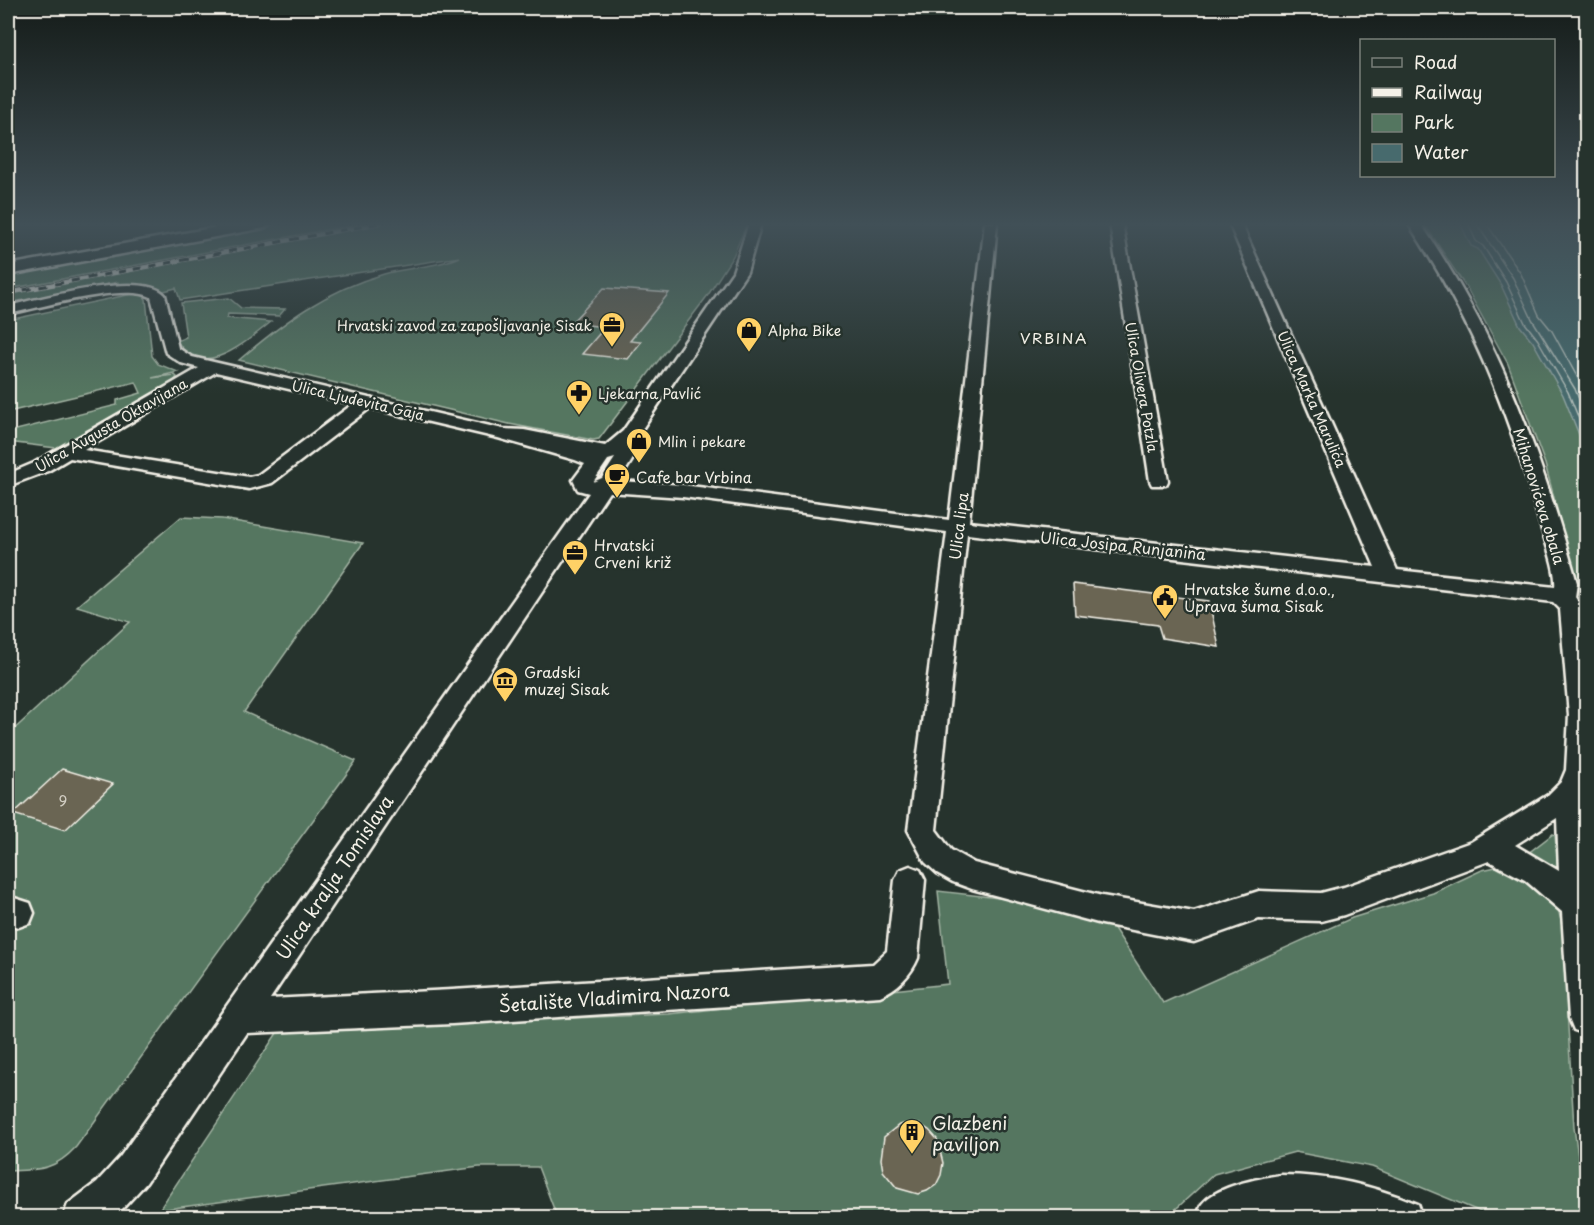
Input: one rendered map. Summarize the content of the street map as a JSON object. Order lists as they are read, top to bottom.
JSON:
{
  "streets": {
    "street": [
      "Ulica Olivera Potzla",
      "Ulica Marka Marulića",
      "Ulica Ljudevita Gaja",
      "Ulica Augusta Oktavijana",
      "Mihanovićeva obala",
      "Ulica lipa",
      "Ulica Josipa Runjanina",
      "Ulica kralja Tomislava",
      "Šetalište Vladimira Nazora"
    ]
  },
  "crossings": [
    ["Ulica Marka Marulića", "Ulica Josipa Runjanina"],
    ["Ulica Ljudevita Gaja", "Ulica Augusta Oktavijana"],
    ["Ulica Ljudevita Gaja", "Ulica Josipa Runjanina"],
    ["Ulica Ljudevita Gaja", "Ulica kralja Tomislava"],
    ["Mihanovićeva obala", "Ulica Josipa Runjanina"],
    ["Ulica lipa", "Ulica Josipa Runjanina"],
    ["Ulica Josipa Runjanina", "Ulica kralja Tomislava"],
    ["Ulica kralja Tomislava", "Šetalište Vladimira Nazora"]
  ],
  "districts": ["VRBINA"],
  "places": {
    "office": ["Hrvatski zavod za zapošljavanje Sisak", "Hrvatski Crveni križ"],
    "shop": ["Alpha Bike", "Mlin i pekare"],
    "pharmacy": ["Ljekarna Pavlić"],
    "cafe": ["Cafe bar Vrbina"],
    "public building": ["Hrvatske šume d.o.o., Uprava šuma Sisak"],
    "museum": ["Gradski muzej Sisak"],
    "building": ["Glazbeni paviljon"]
  },
  "house_numbers": ["9"],
  "legend": [
    "Road",
    "Railway",
    "Park",
    "Water"
  ]
}
